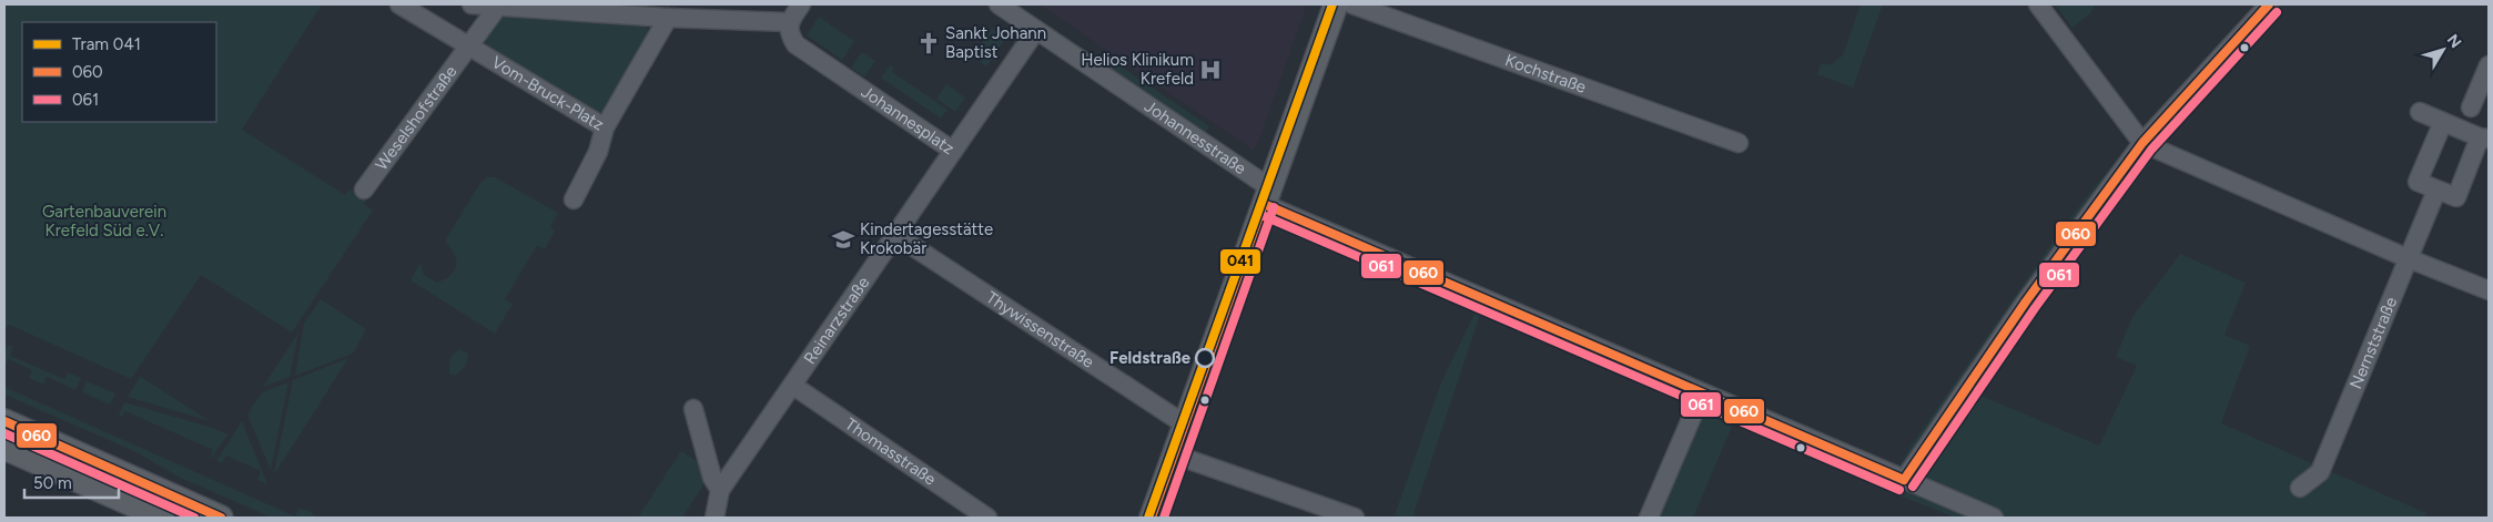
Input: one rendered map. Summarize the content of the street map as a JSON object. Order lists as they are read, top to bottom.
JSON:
{
  "streets": {
    "street": [
      "Kochstraße",
      "Vom-Bruck-Platz",
      "Johannesplatz",
      "Weselshofstraße",
      "Johannesstraße",
      "Reinarzstraße",
      "Thywissenstraße",
      "Nernststraße",
      "Thomasstraße"
    ]
  },
  "crossings": [
    ["Vom-Bruck-Platz", "Weselshofstraße"],
    ["Johannesplatz", "Johannesstraße"],
    ["Johannesplatz", "Reinarzstraße"],
    ["Reinarzstraße", "Thywissenstraße"],
    ["Reinarzstraße", "Thomasstraße"]
  ],
  "parks": ["Gartenbauverein Krefeld Süd e.V."],
  "places": {
    "church": ["Sankt Johann Baptist"],
    "hospital": ["Helios Klinikum Krefeld"],
    "school or university": ["Kindertagesstätte Krokobär"],
    "other": ["Feldstraße"]
  },
  "lines": ["tram line 041", "transit line 060", "transit line 061"],
  "legend": ["Tram 041", "060", "061"],
  "scale_bar": "50 m",
  "north": "top right"
}
